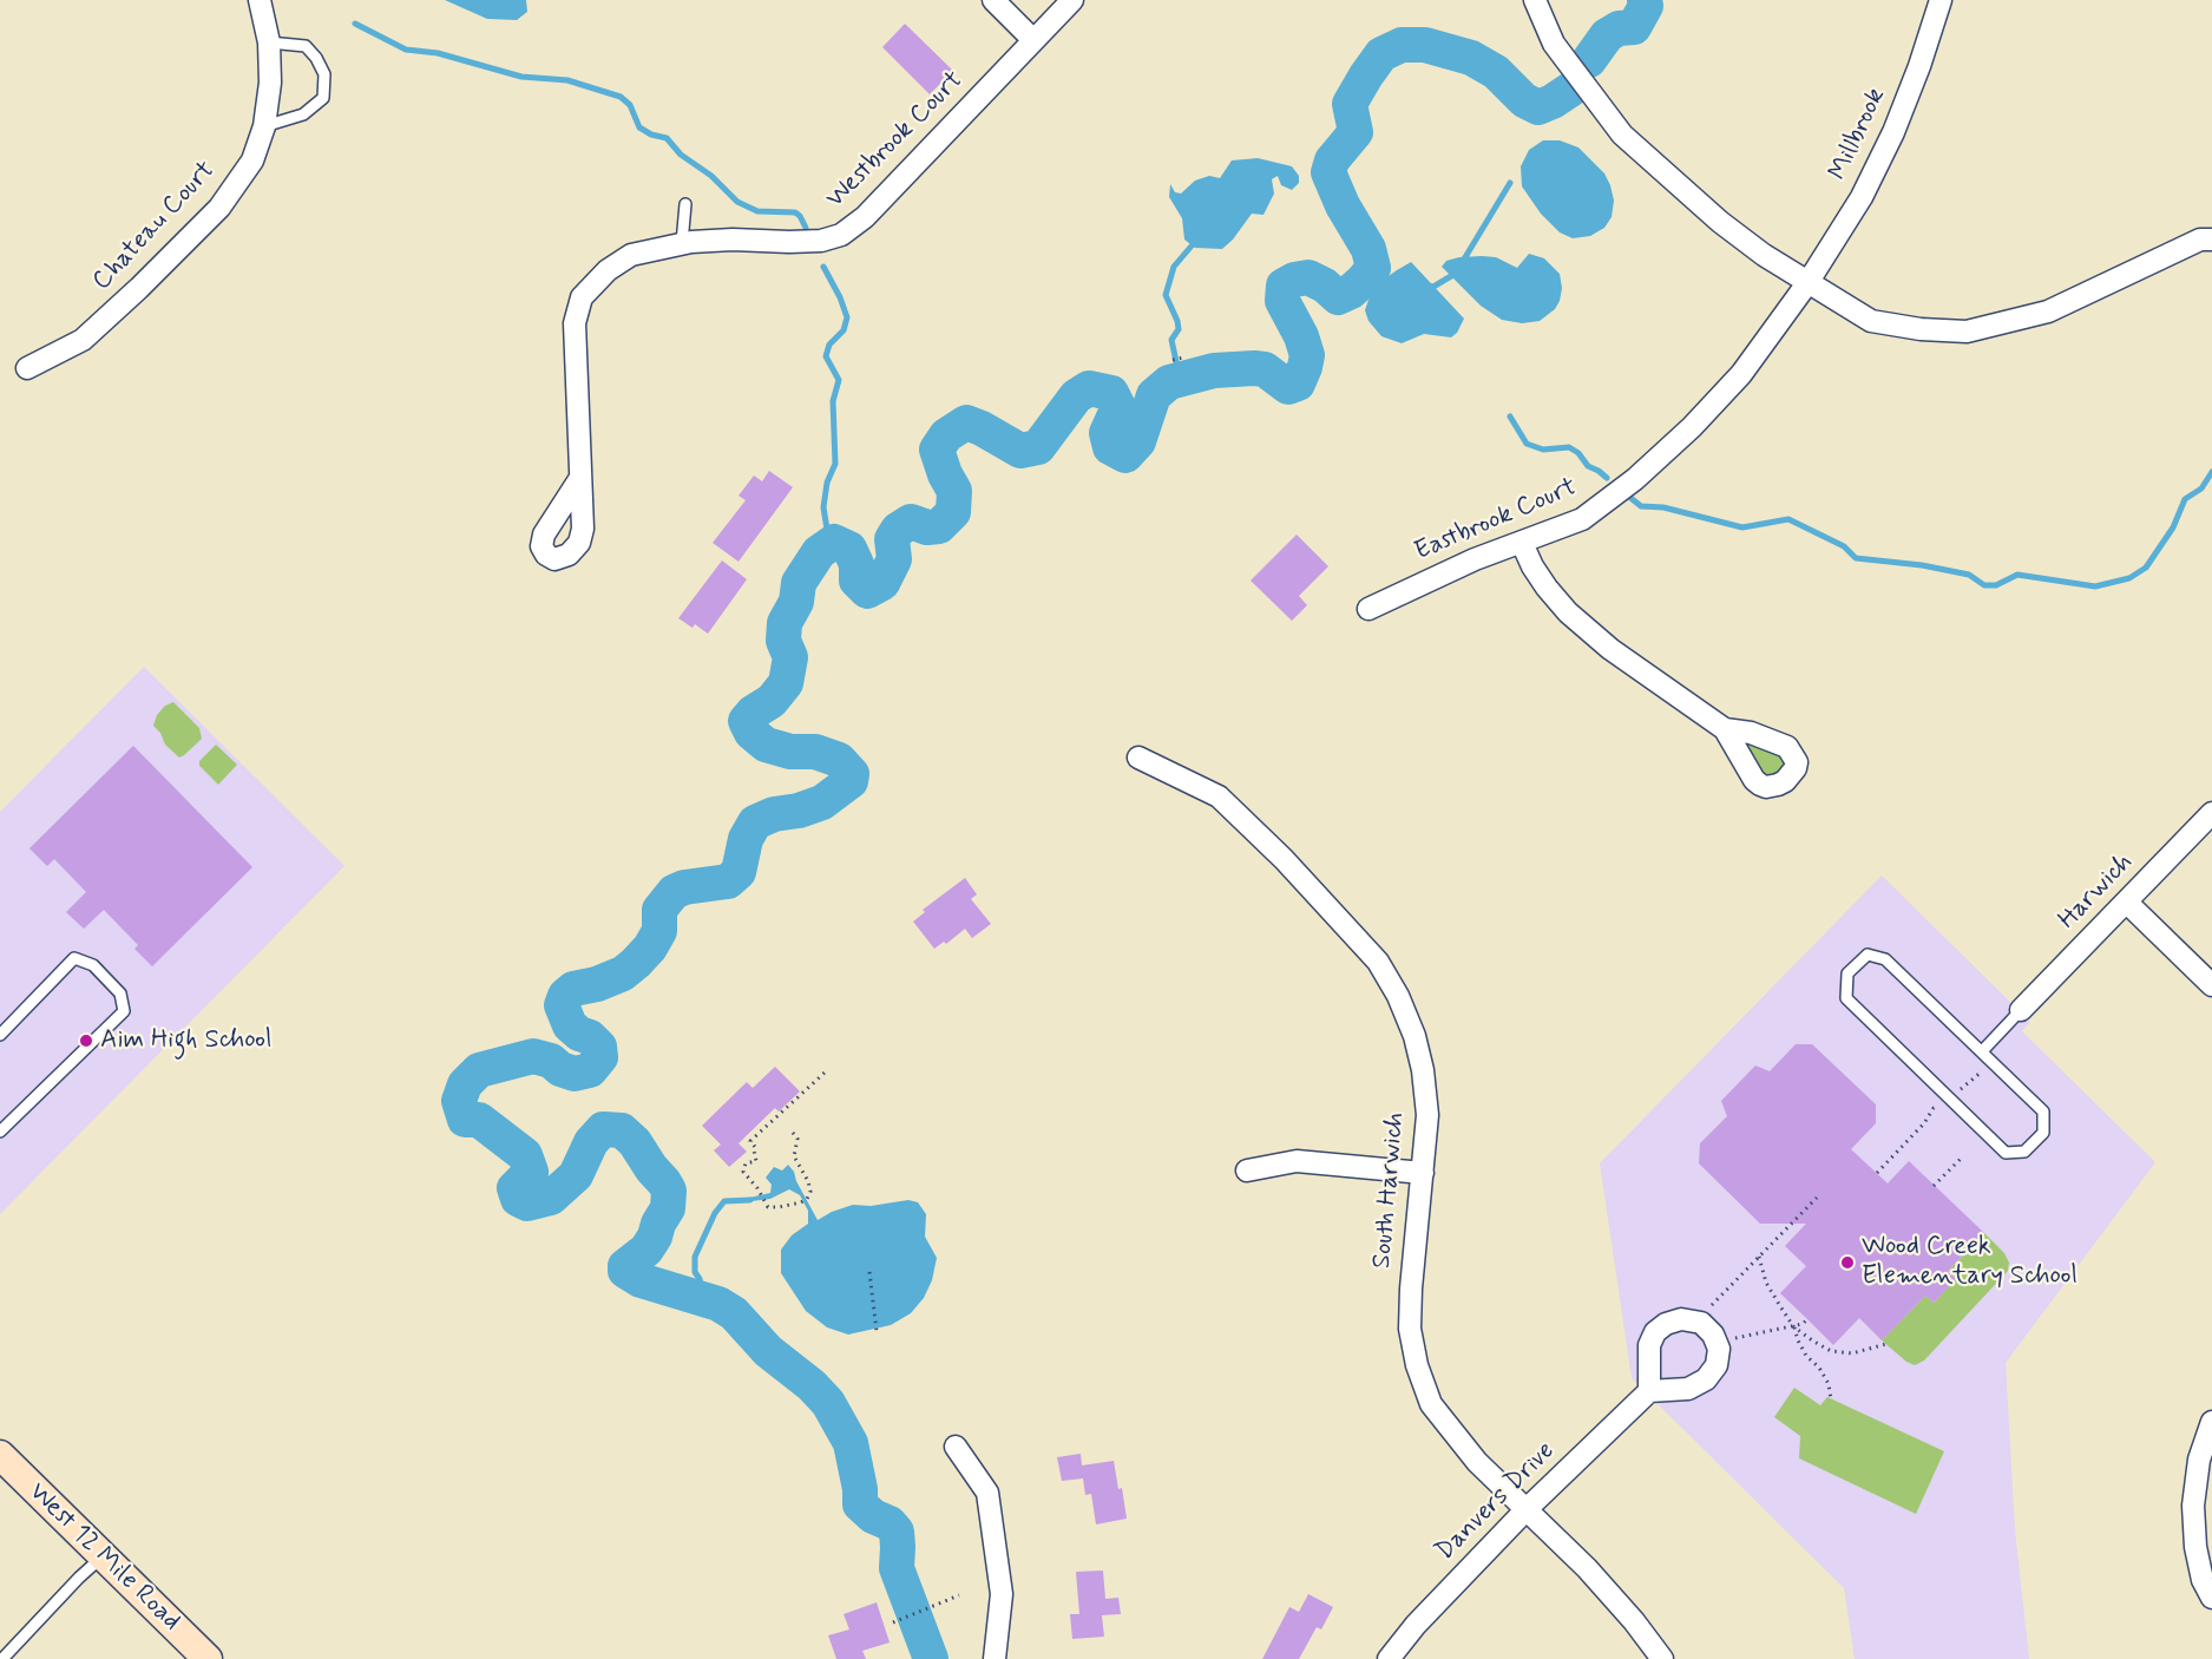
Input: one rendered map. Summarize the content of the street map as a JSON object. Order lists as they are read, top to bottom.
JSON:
{
  "streets": {
    "main road": ["West 12 Mile Road"],
    "street": [
      "Millbrook",
      "Westbrook Court",
      "Chateau Court",
      "Eastbrook Court",
      "Harwich",
      "South Harwich",
      "Danvers Drive"
    ]
  },
  "crossings": [
    ["Millbrook", "Eastbrook Court"],
    ["South Harwich", "Danvers Drive"]
  ],
  "places": ["Aim High School", "Wood Creek Elementary School"]
}
